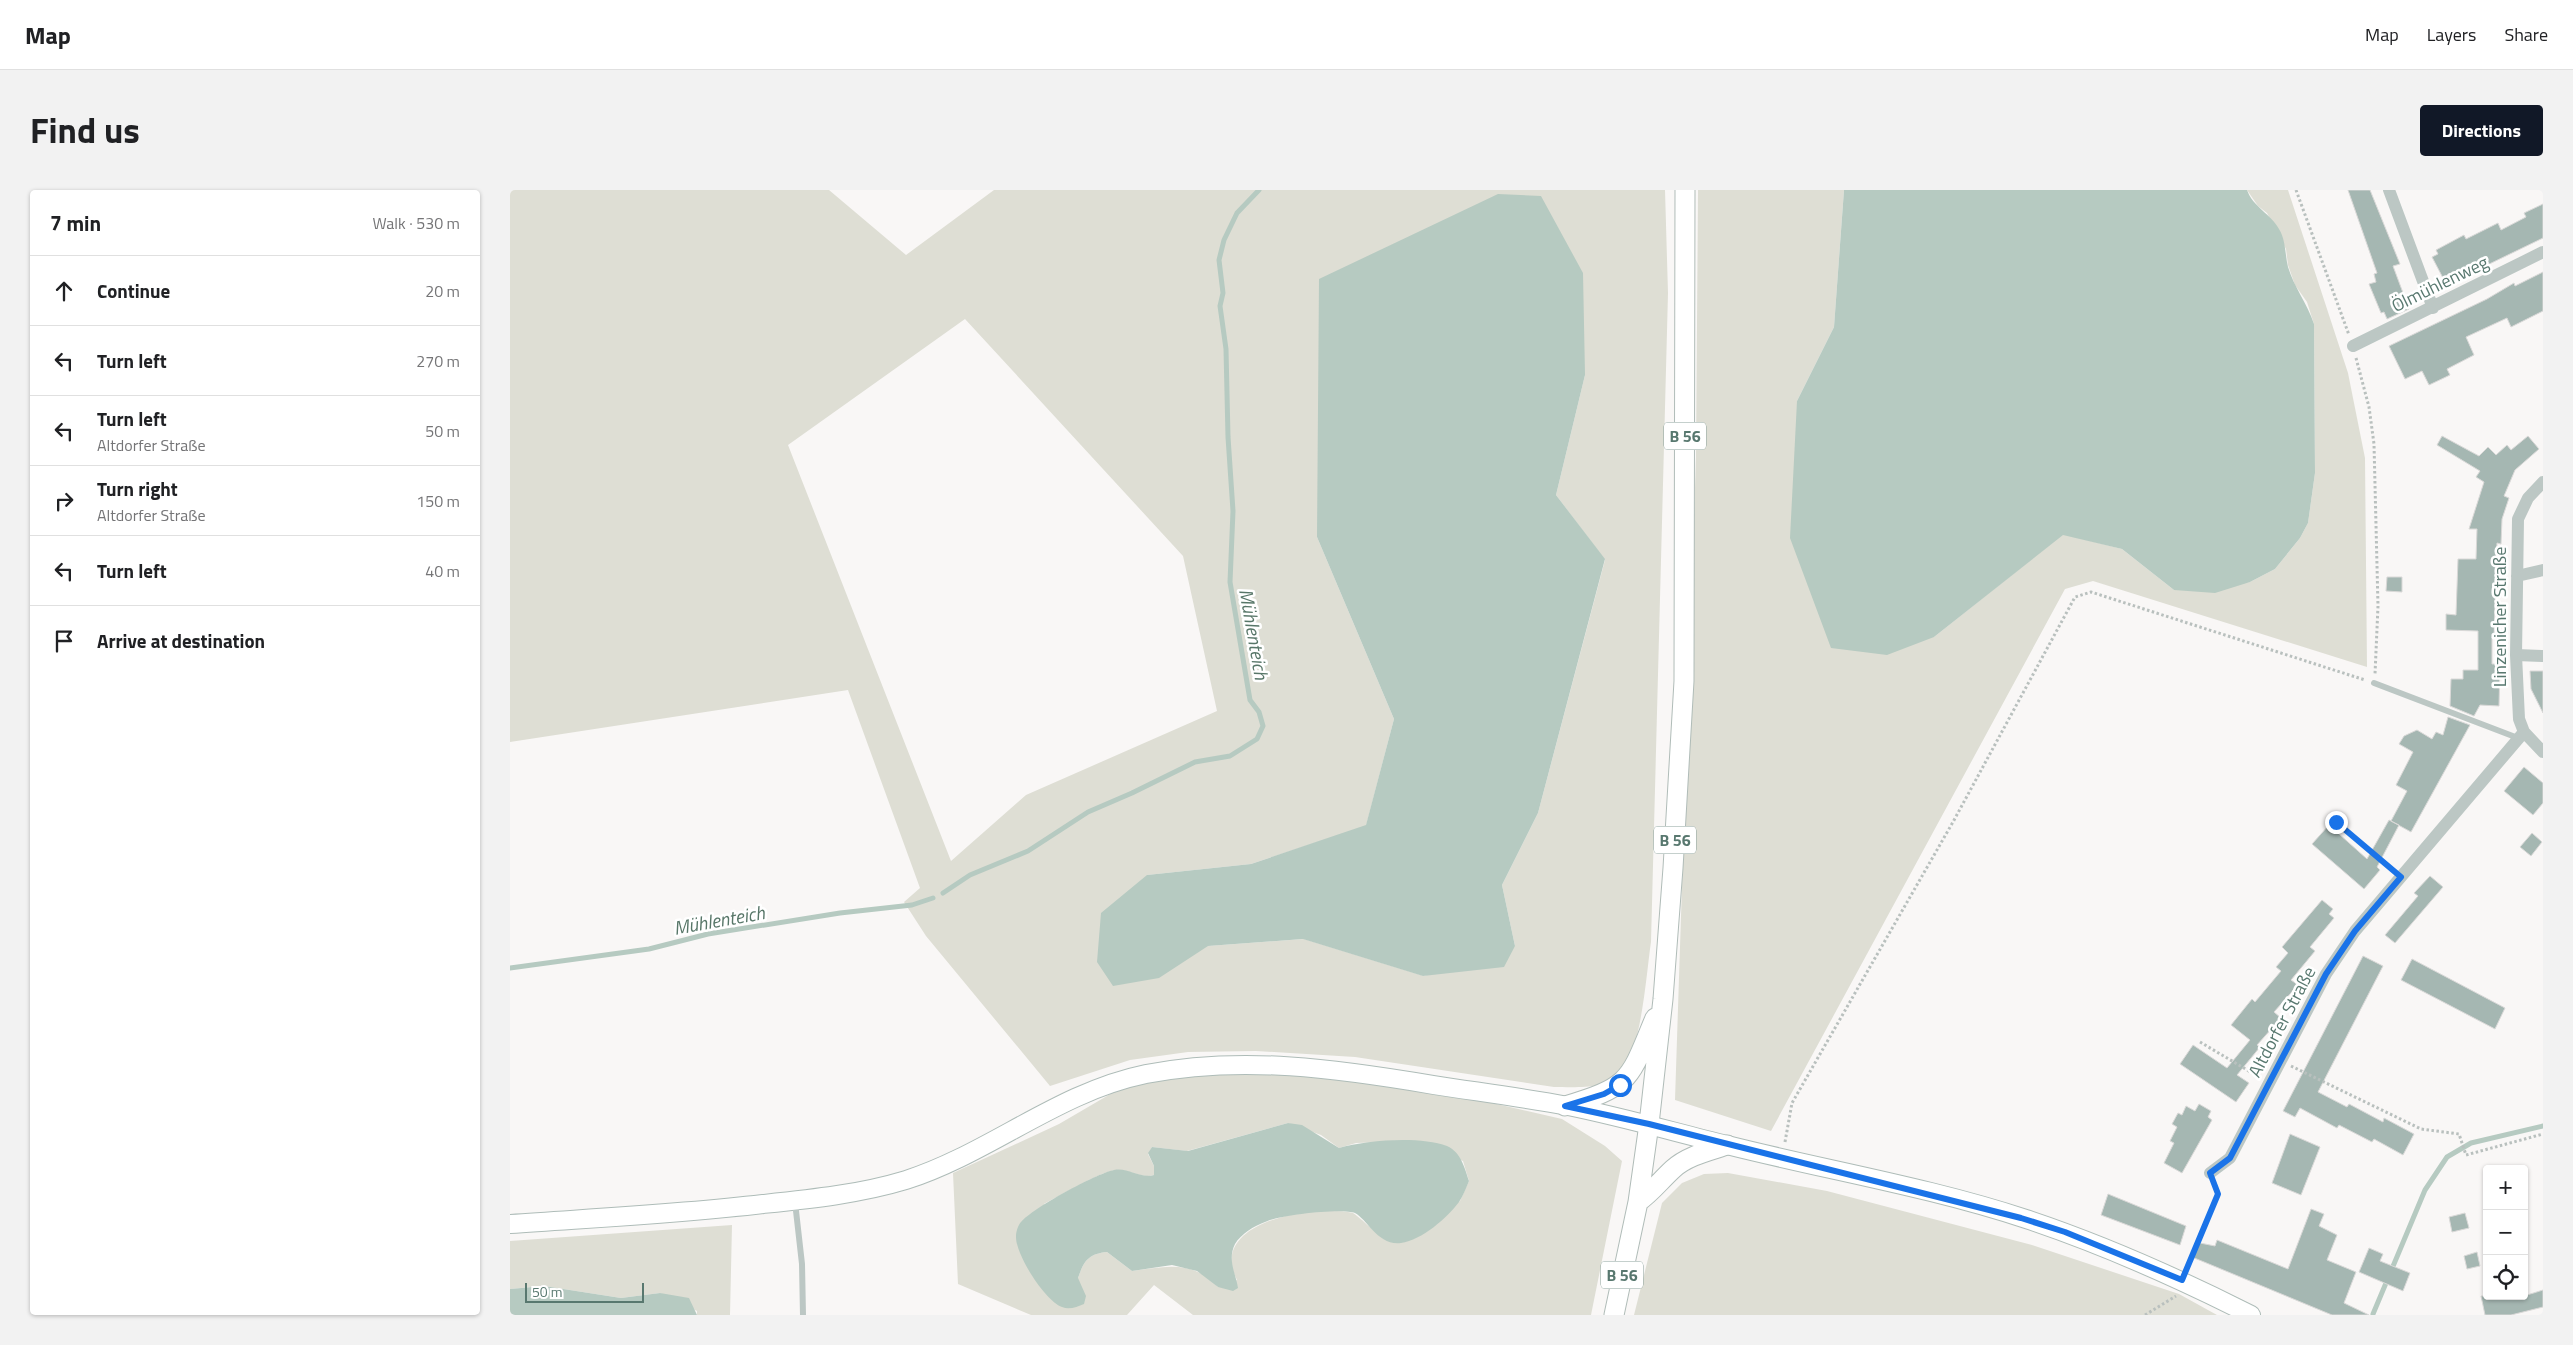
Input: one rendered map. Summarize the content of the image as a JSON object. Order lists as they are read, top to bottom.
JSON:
{
  "streets": {
    "main road": ["B 56"],
    "street": ["Ölmühlenweg", "Linzenicher Straße", "Altdorfer Straße"]
  },
  "crossings": [
    ["Linzenicher Straße", "Altdorfer Straße"]
  ],
  "water": ["Mühlenteich"],
  "scale_bar": "50 m",
  "page": {
    "header": "Map",
    "nav": ["Map", "Layers", "Share"],
    "title": "Find us",
    "buttons": "Directions",
    "heading": ["7 min", "Walk · 530 m"],
    "list": [
      ["Continue", "20 m"],
      ["Turn left", "270 m"],
      ["Turn left", "Altdorfer Straße", "50 m"],
      ["Turn right", "Altdorfer Straße", "150 m"],
      ["Turn left", "40 m"],
      "Arrive at destination"
    ],
    "map_buttons": ["+", "−"],
    "scale": "50 m"
  }
}
